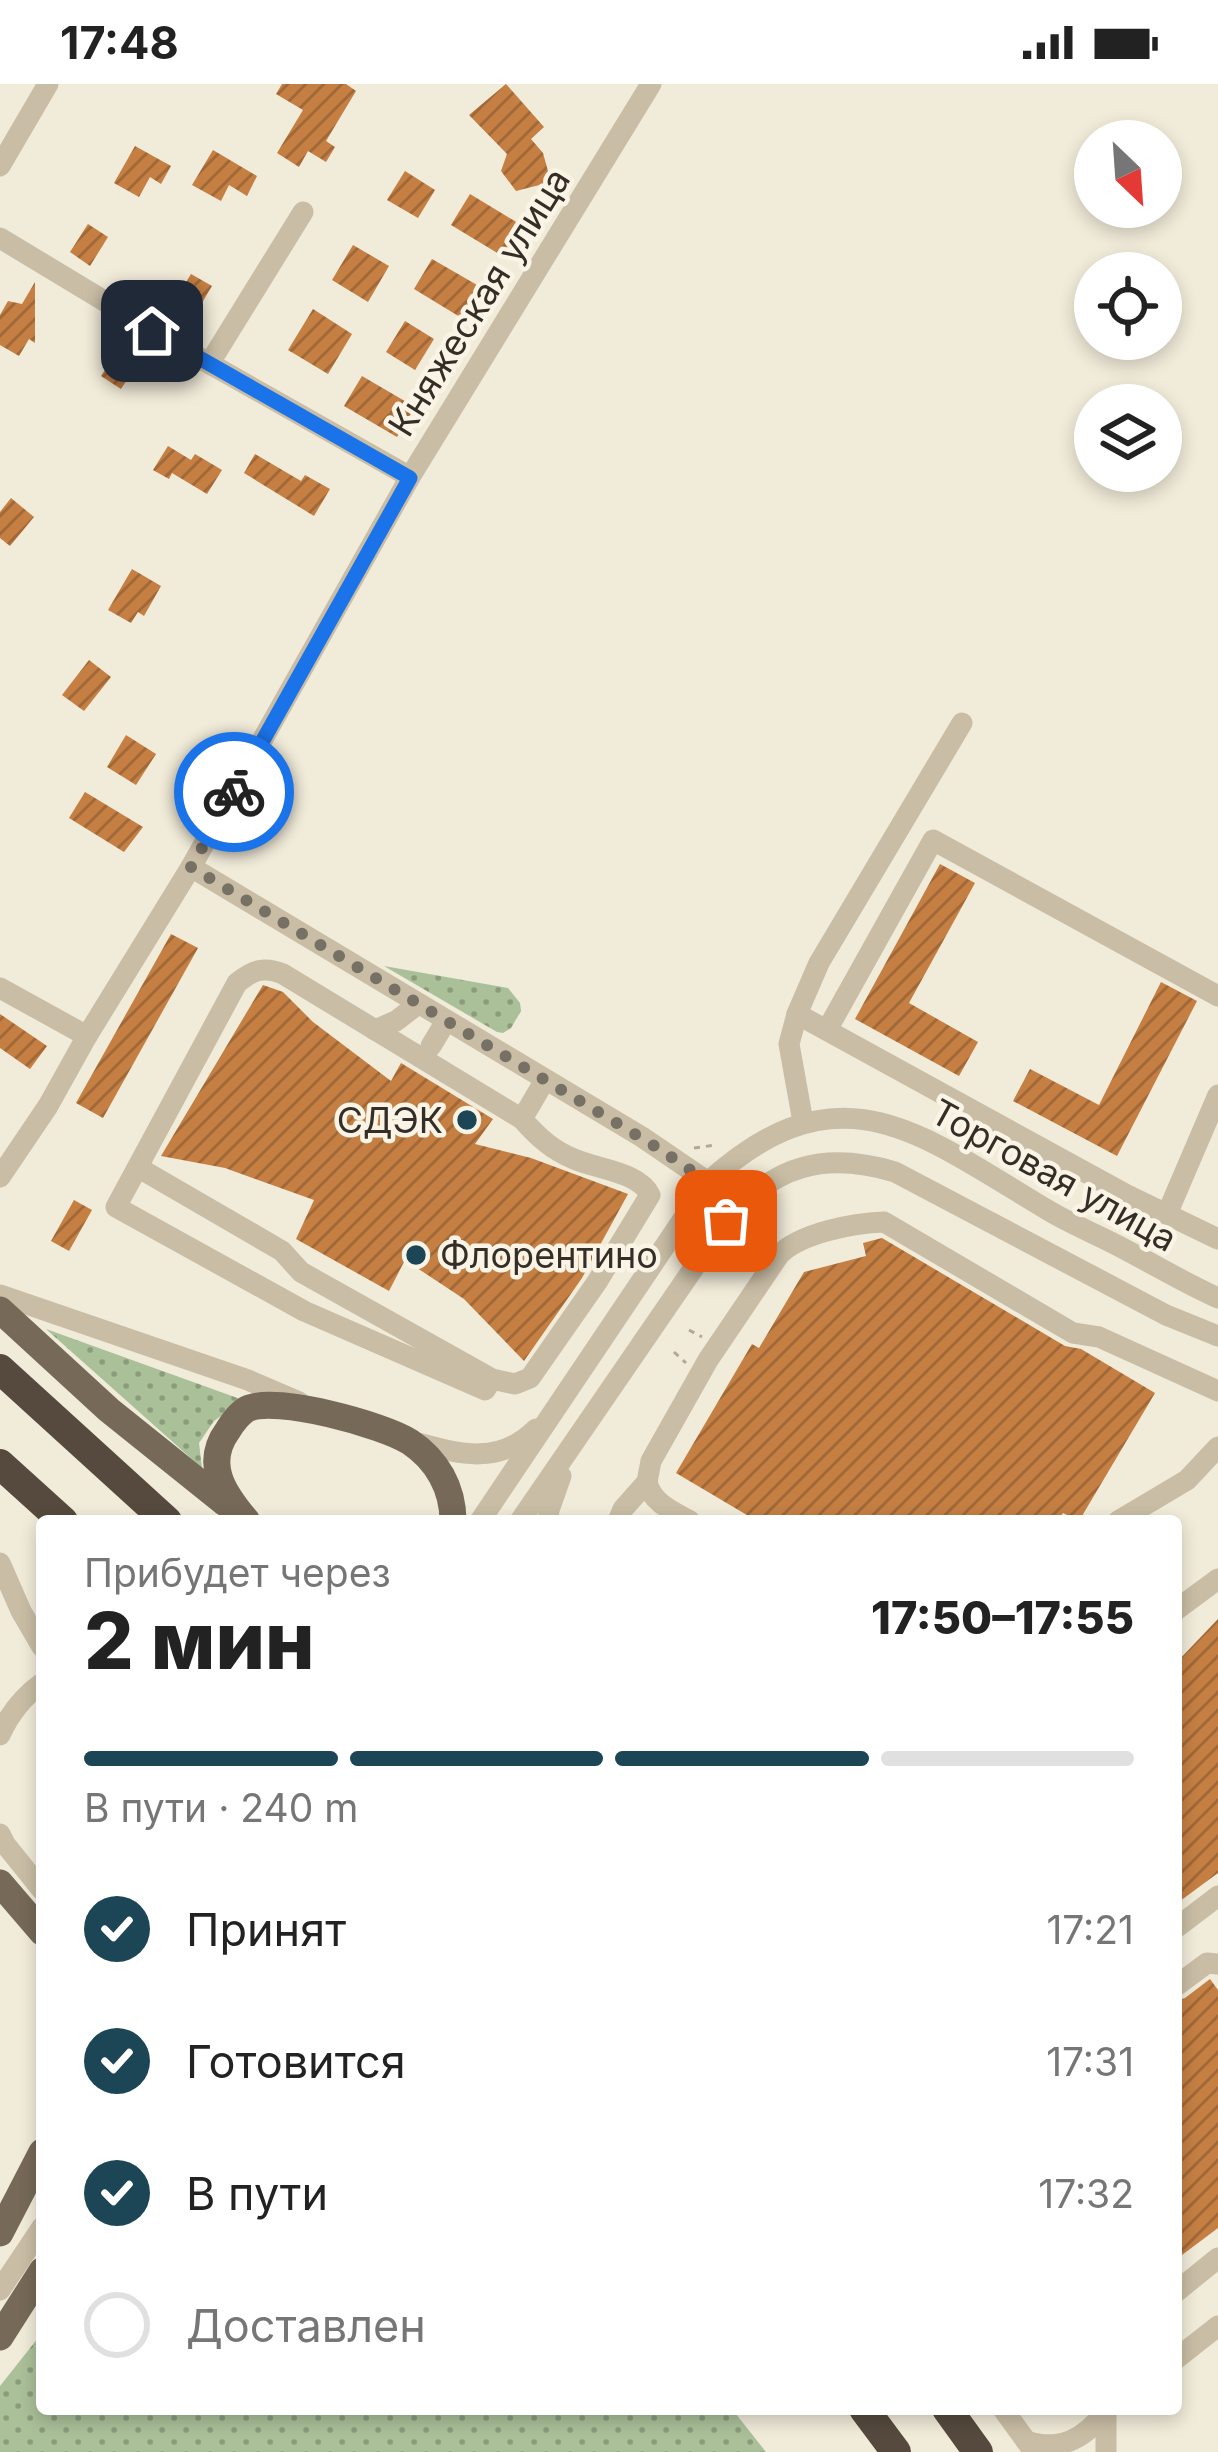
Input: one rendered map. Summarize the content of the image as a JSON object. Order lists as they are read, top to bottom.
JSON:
{
  "streets": {
    "street": ["Княжеская улица", "Торговая улица"]
  },
  "places": ["СДЭК", "Флорентино"],
  "north": "bottom right",
  "page": {
    "status": "17:48",
    "heading": ["2 мин", "Прибудет через", "17:50–17:55"],
    "bar": "В пути · 240 m",
    "list": [
      ["Принят", "17:21"],
      ["Готовится", "17:31"],
      ["В пути", "17:32"],
      "Доставлен"
    ]
  }
}
